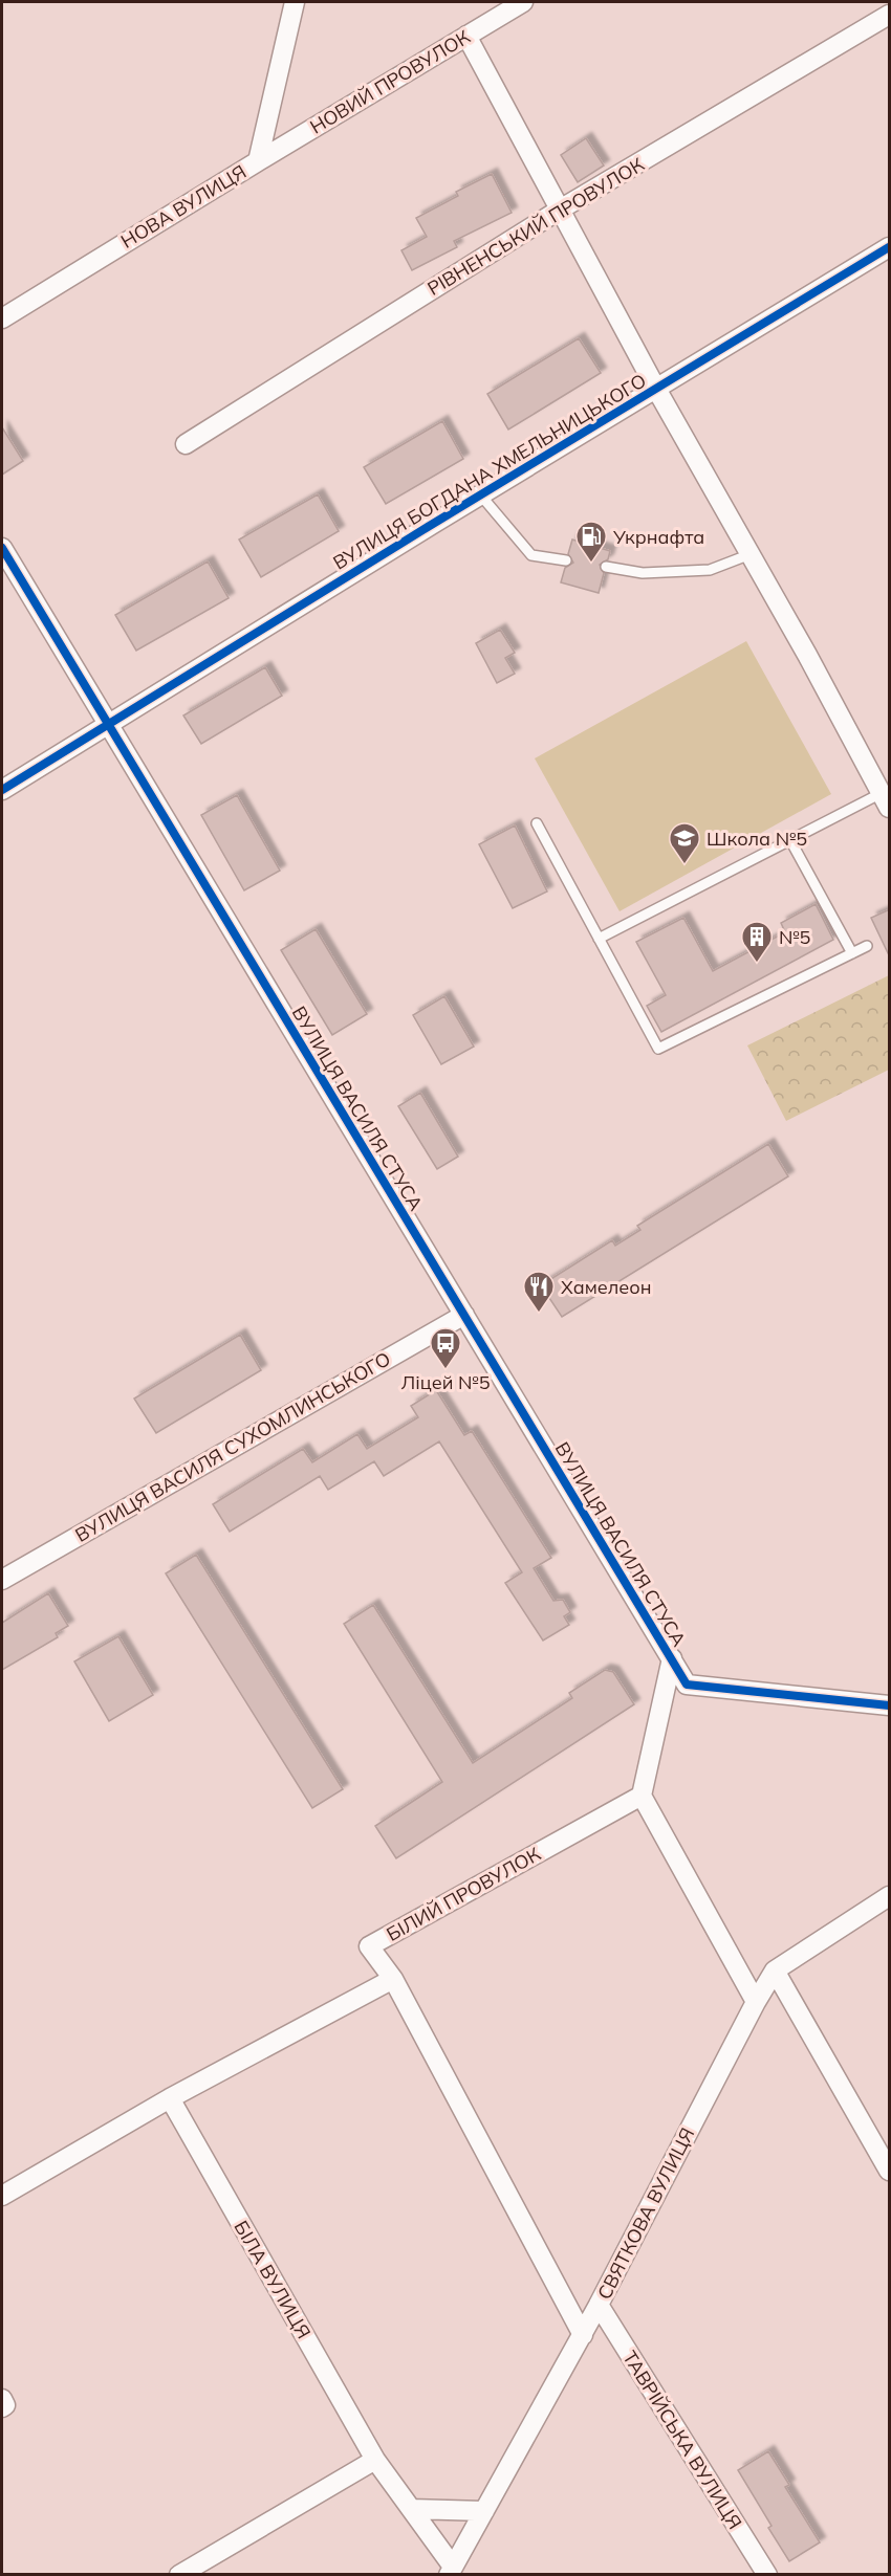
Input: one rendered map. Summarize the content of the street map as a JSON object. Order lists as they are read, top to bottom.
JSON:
{
  "streets": {
    "street": [
      "НОВИЙ ПРОВУЛОК",
      "НОВА ВУЛИЦЯ",
      "РІВНЕНСЬКИЙ ПРОВУЛОК",
      "ВУЛИЦЯ БОГДАНА ХМЕЛЬНИЦЬКОГО",
      "ВУЛИЦЯ ВАСИЛЯ СТУСА",
      "ВУЛИЦЯ ВАСИЛЯ СУХОМЛИНСЬКОГО",
      "БІЛИЙ ПРОВУЛОК",
      "СВЯТКОВА ВУЛИЦЯ",
      "БІЛА ВУЛИЦЯ",
      "ТАВРІЙСЬКА ВУЛИЦЯ"
    ]
  },
  "crossings": [
    ["НОВИЙ ПРОВУЛОК", "НОВА ВУЛИЦЯ"],
    ["ВУЛИЦЯ БОГДАНА ХМЕЛЬНИЦЬКОГО", "ВУЛИЦЯ ВАСИЛЯ СТУСА"],
    ["ВУЛИЦЯ ВАСИЛЯ СТУСА", "ВУЛИЦЯ ВАСИЛЯ СУХОМЛИНСЬКОГО"],
    ["БІЛИЙ ПРОВУЛОК", "СВЯТКОВА ВУЛИЦЯ"],
    ["СВЯТКОВА ВУЛИЦЯ", "БІЛА ВУЛИЦЯ"],
    ["СВЯТКОВА ВУЛИЦЯ", "ТАВРІЙСЬКА ВУЛИЦЯ"]
  ],
  "places": {
    "fuel station": ["Укрнафта"],
    "school or university": ["Школа №5"],
    "building": ["№5"],
    "restaurant": ["Хамелеон"],
    "bus stop": ["Ліцей №5"]
  }
}
